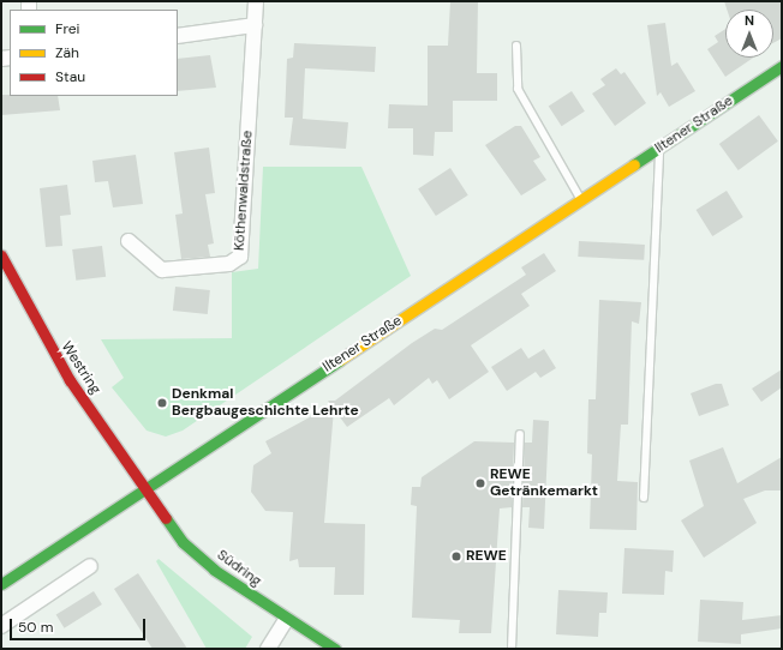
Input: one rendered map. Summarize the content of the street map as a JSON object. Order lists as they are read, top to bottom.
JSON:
{
  "streets": {
    "street": [
      "Iltener Straße",
      "Köthenwaldstraße",
      "Westring",
      "Südring"
    ]
  },
  "crossings": [
    ["Iltener Straße", "Westring"],
    ["Iltener Straße", "Südring"],
    ["Westring", "Südring"]
  ],
  "places": ["Denkmal Bergbaugeschichte Lehrte", "REWE Getränkemarkt", "REWE"],
  "legend": ["Frei", "Zäh", "Stau"],
  "scale_bar": "50 m",
  "north": "top"
}
